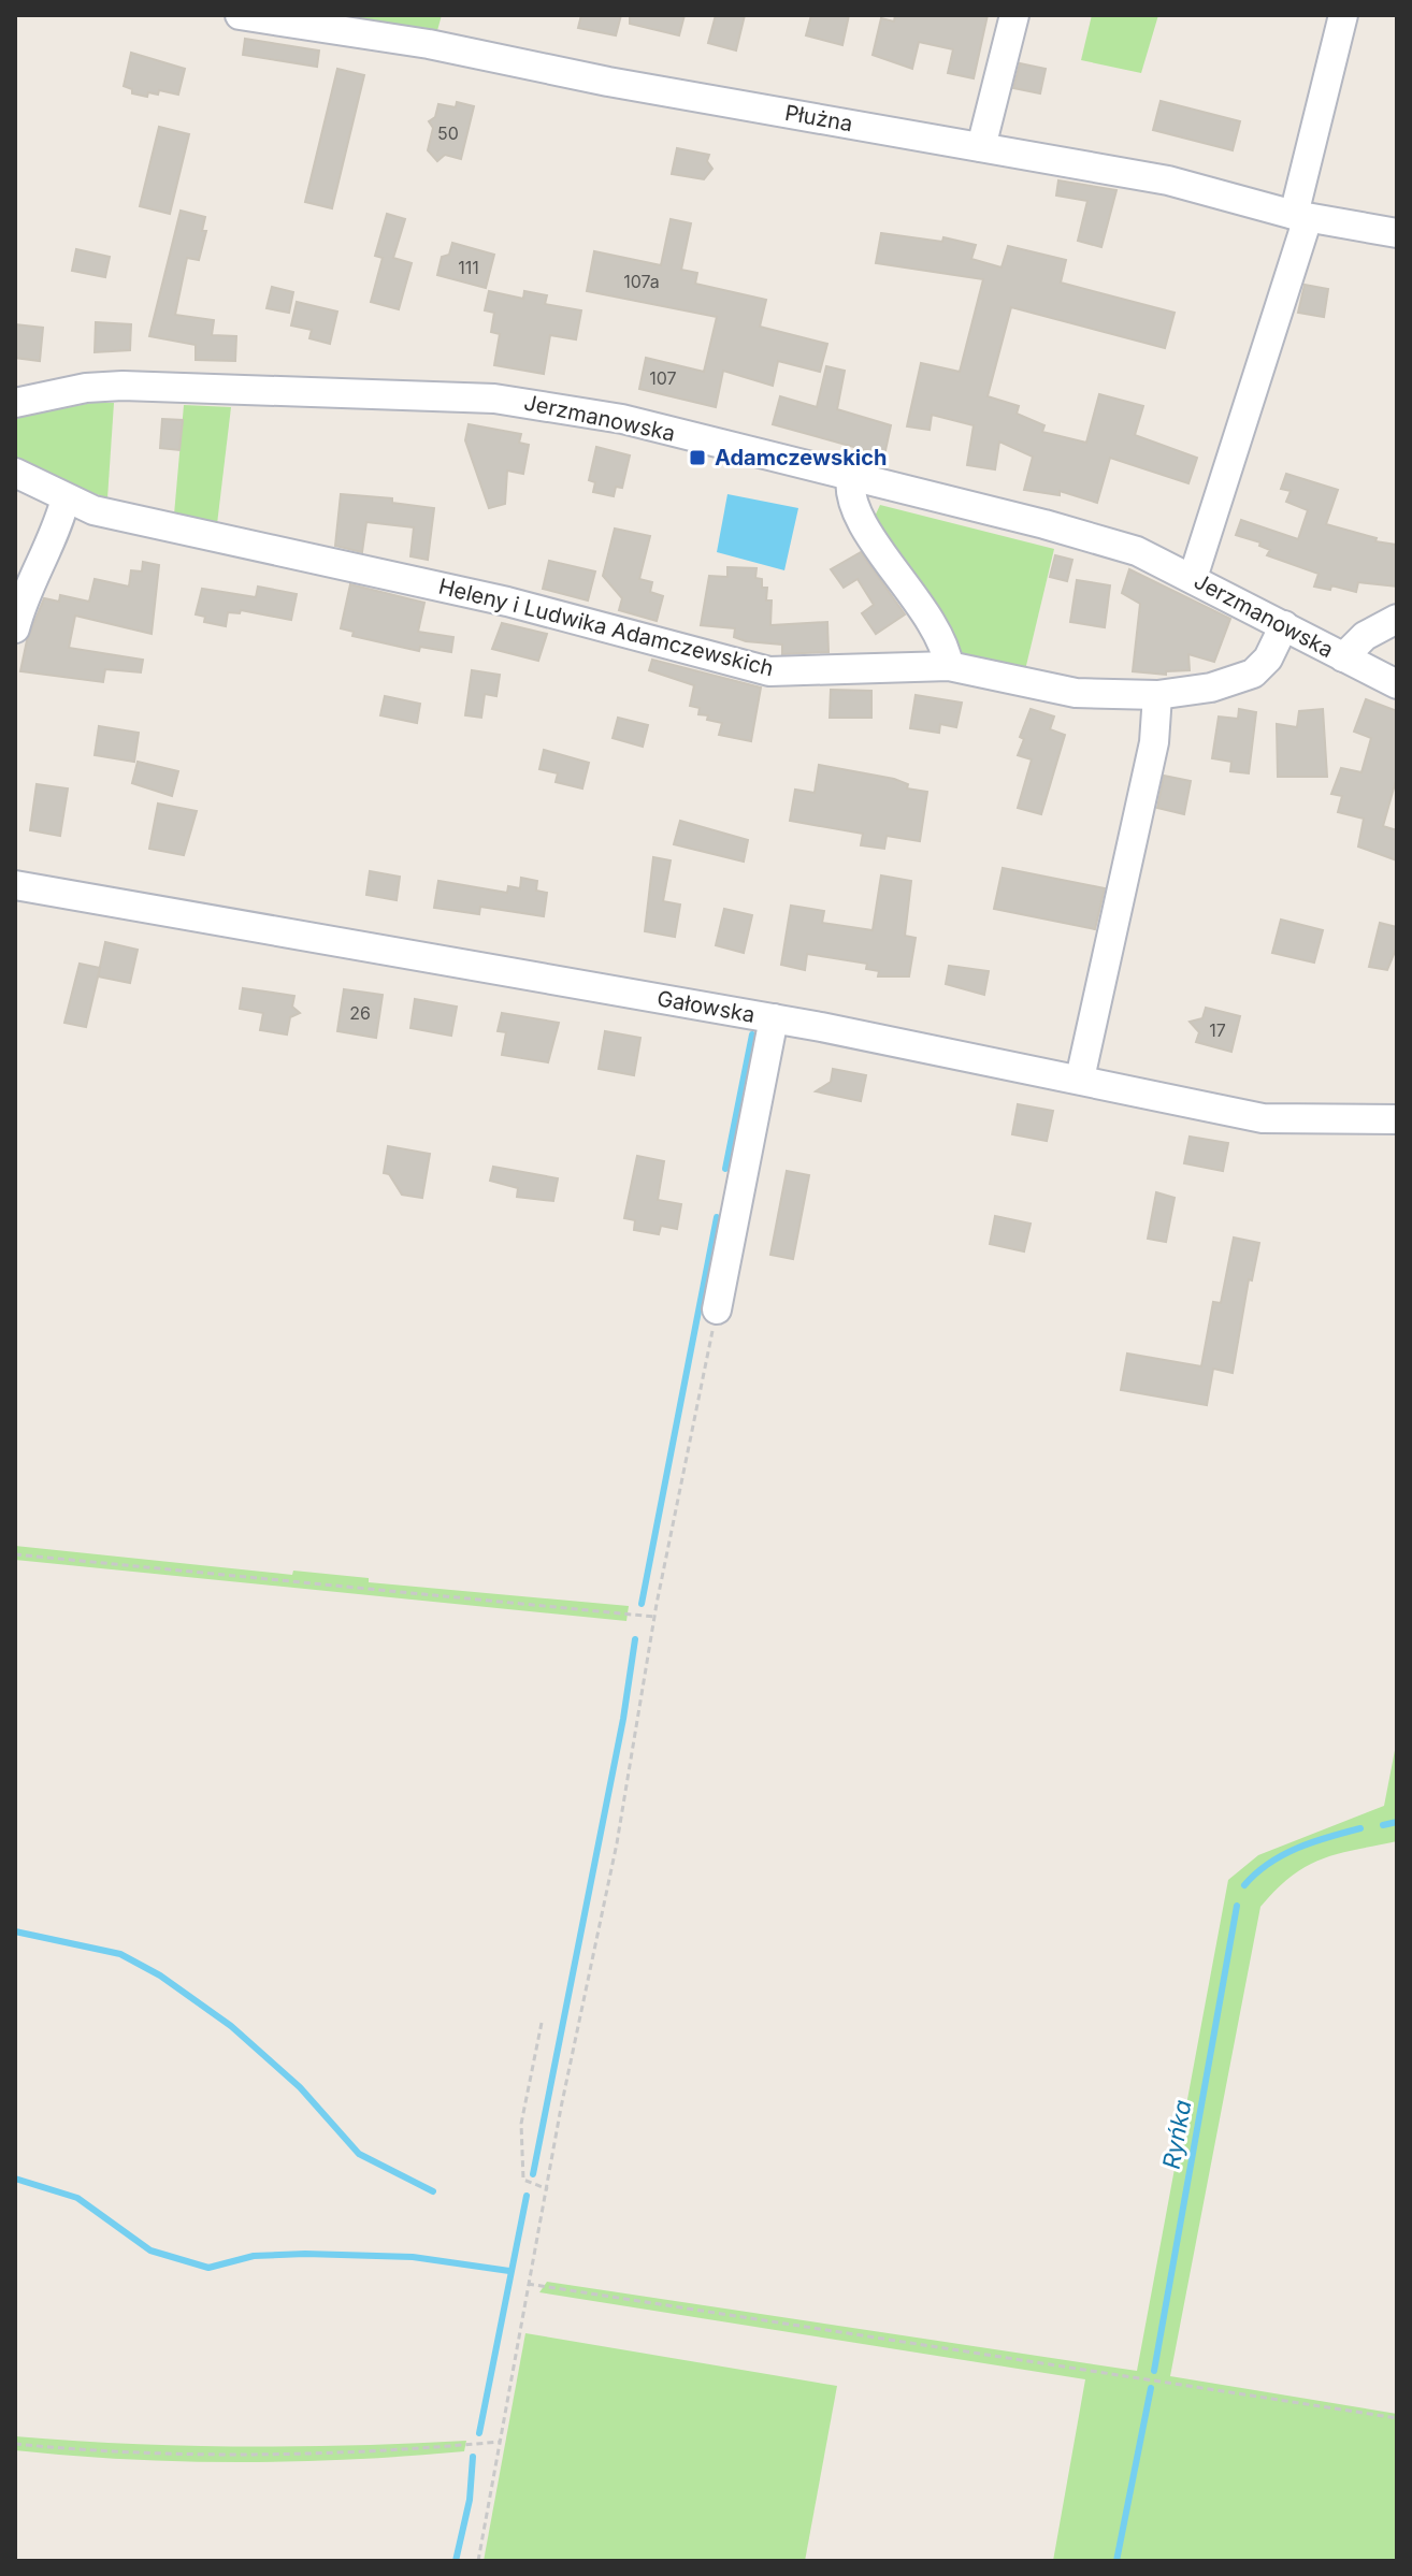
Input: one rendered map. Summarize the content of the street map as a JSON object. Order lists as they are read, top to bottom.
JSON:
{
  "streets": {
    "street": [
      "Płużna",
      "Jerzmanowska",
      "Heleny i Ludwika Adamczewskich",
      "Gałowska"
    ]
  },
  "crossings": [
    ["Jerzmanowska", "Heleny i Ludwika Adamczewskich"]
  ],
  "water": ["Ryńka"],
  "places": {
    "transit": ["Adamczewskich"]
  },
  "house_numbers": [
    "50",
    "111",
    "107a",
    "107",
    "26",
    "17"
  ]
}
